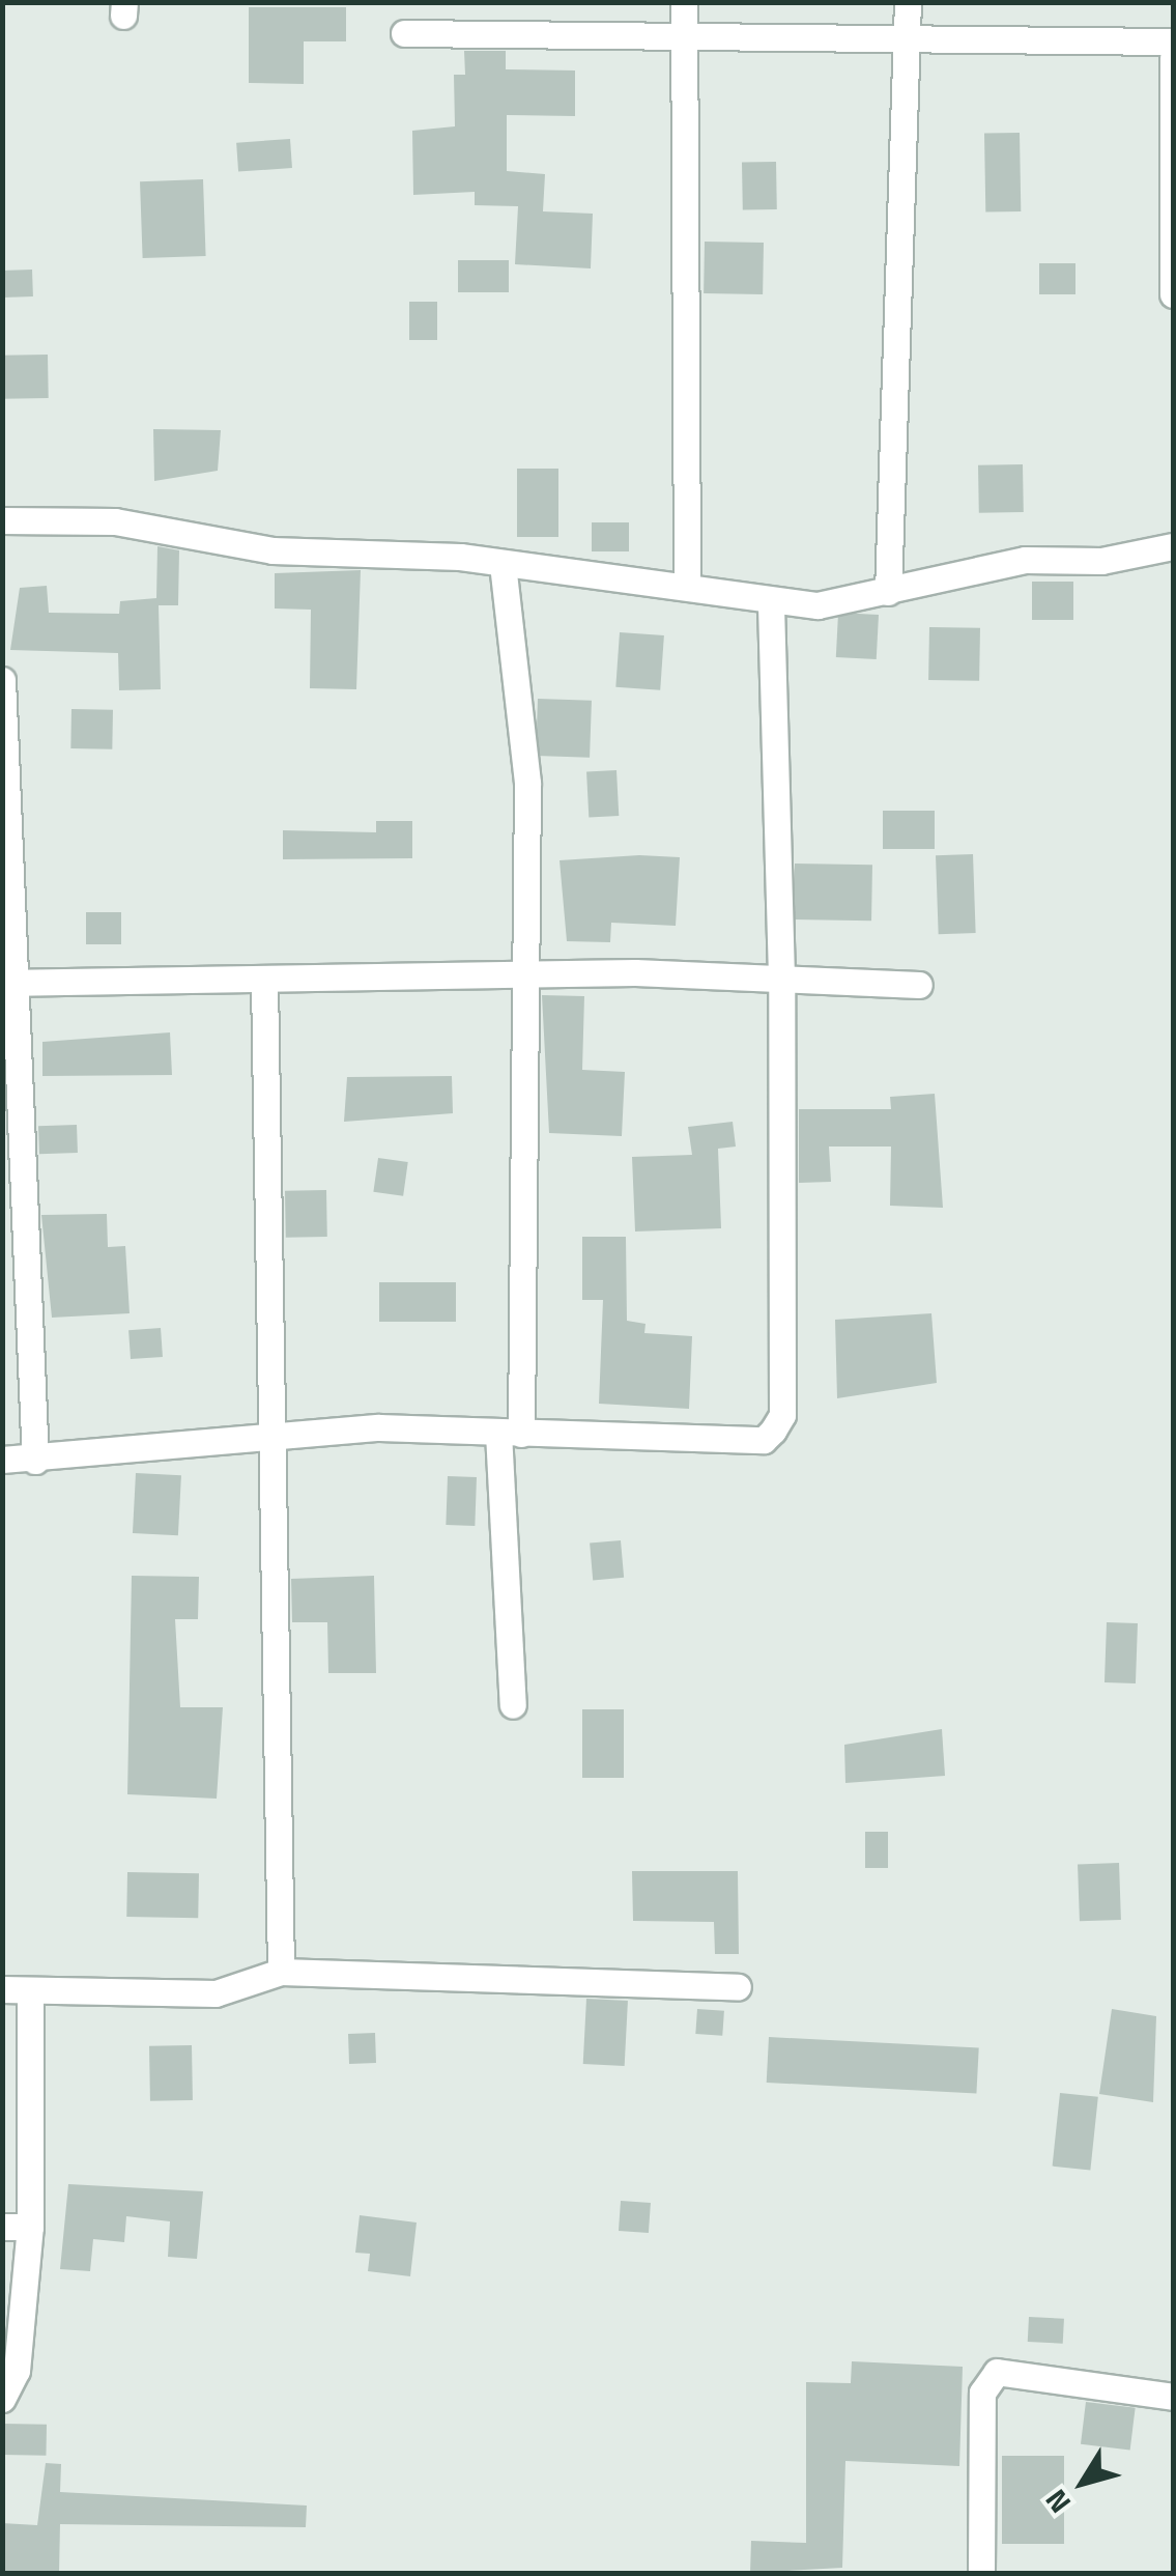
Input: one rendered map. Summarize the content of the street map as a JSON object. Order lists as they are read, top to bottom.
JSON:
{
  "north": "bottom left"
}
